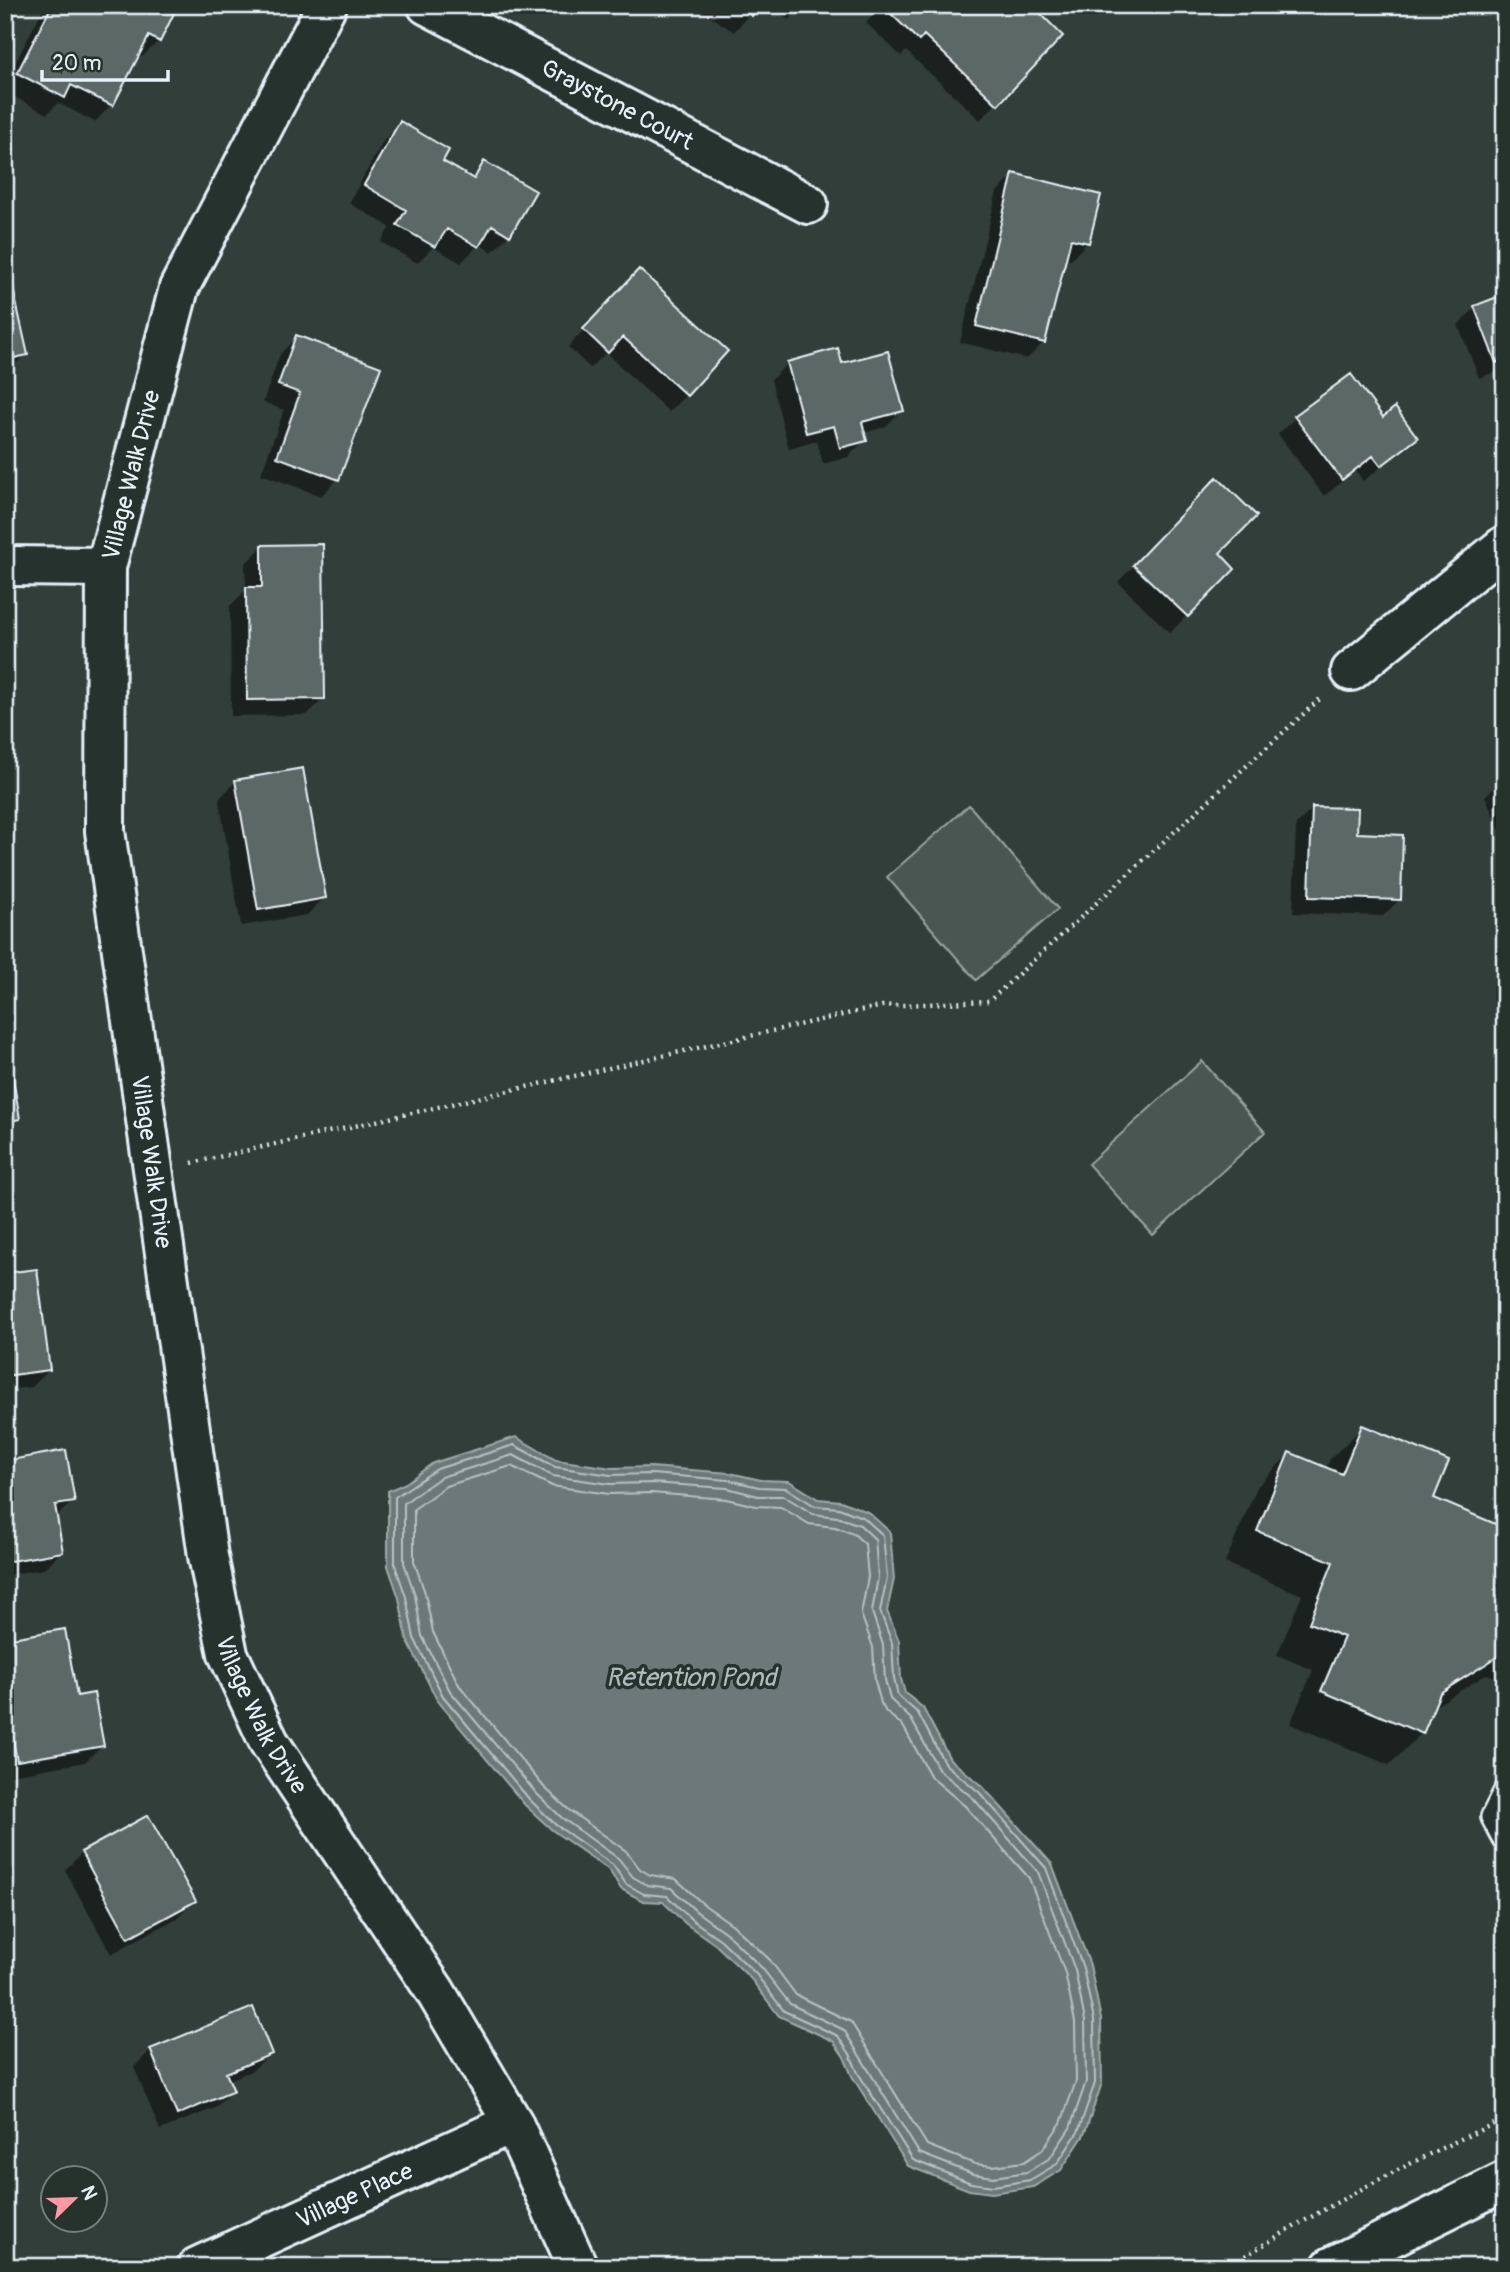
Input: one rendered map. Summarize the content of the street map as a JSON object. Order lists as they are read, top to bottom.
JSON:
{
  "streets": {
    "street": ["Graystone Court", "Village Walk Drive", "Village Place"]
  },
  "crossings": [
    ["Village Walk Drive", "Village Place"]
  ],
  "water": ["Retention Pond"],
  "scale_bar": "20 m",
  "north": "top right"
}
